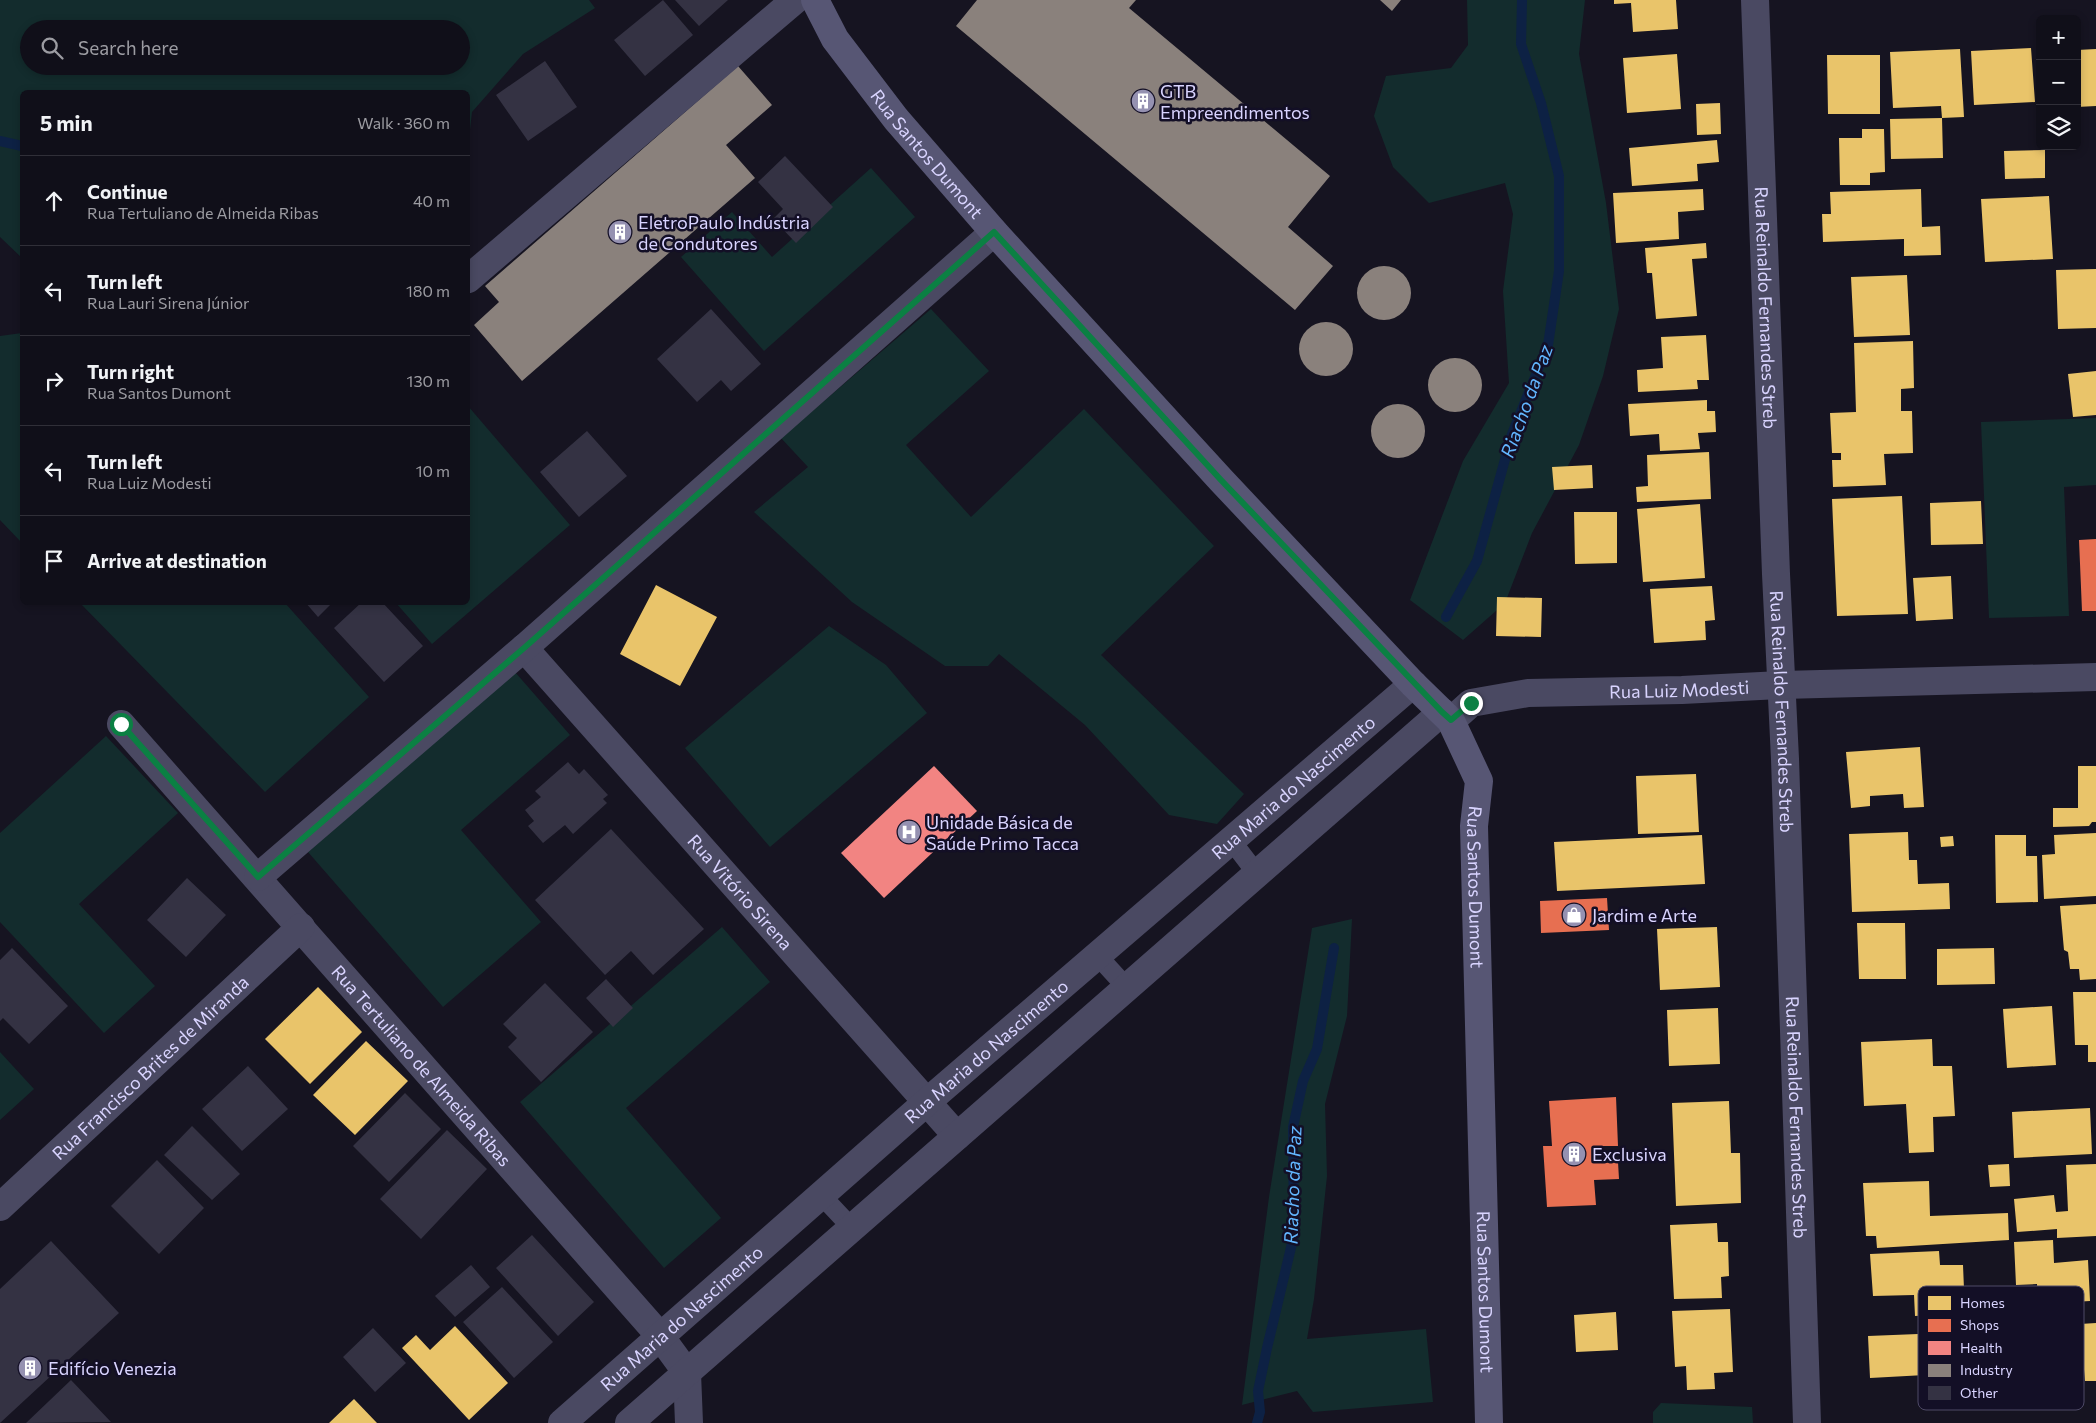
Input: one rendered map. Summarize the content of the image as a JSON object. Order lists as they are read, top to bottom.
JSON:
{
  "streets": {
    "main road": ["Rua Santos Dumont"],
    "street": [
      "Rua Reinaldo Fernandes Streb",
      "Rua Luiz Modesti",
      "Rua Maria do Nascimento",
      "Rua Vitório Sirena",
      "Rua Tertuliano de Almeida Ribas",
      "Rua Francisco Brites de Miranda"
    ]
  },
  "crossings": [
    ["Rua Santos Dumont", "Rua Luiz Modesti"],
    ["Rua Santos Dumont", "Rua Maria do Nascimento"],
    ["Rua Reinaldo Fernandes Streb", "Rua Luiz Modesti"],
    ["Rua Maria do Nascimento", "Rua Vitório Sirena"],
    ["Rua Maria do Nascimento", "Rua Tertuliano de Almeida Ribas"],
    ["Rua Tertuliano de Almeida Ribas", "Rua Francisco Brites de Miranda"]
  ],
  "water": ["Riacho da Paz"],
  "places": {
    "building": [
      "GTB Empreendimentos",
      "EletroPaulo Indústria de Condutores",
      "Exclusiva",
      "Edifício Venezia"
    ],
    "hospital": ["Unidade Básica de Saúde Primo Tacca"],
    "shop": ["Jardim e Arte"]
  },
  "legend": [
    "Homes",
    "Shops",
    "Health",
    "Industry",
    "Other"
  ],
  "page": {
    "map_buttons": ["+", "−"],
    "search": "Search here",
    "heading": ["5 min", "Walk · 360 m"],
    "list": [
      ["Continue", "Rua Tertuliano de Almeida Ribas", "40 m"],
      ["Turn left", "Rua Lauri Sirena Júnior", "180 m"],
      ["Turn right", "Rua Santos Dumont", "130 m"],
      ["Turn left", "Rua Luiz Modesti", "10 m"],
      "Arrive at destination"
    ]
  }
}
